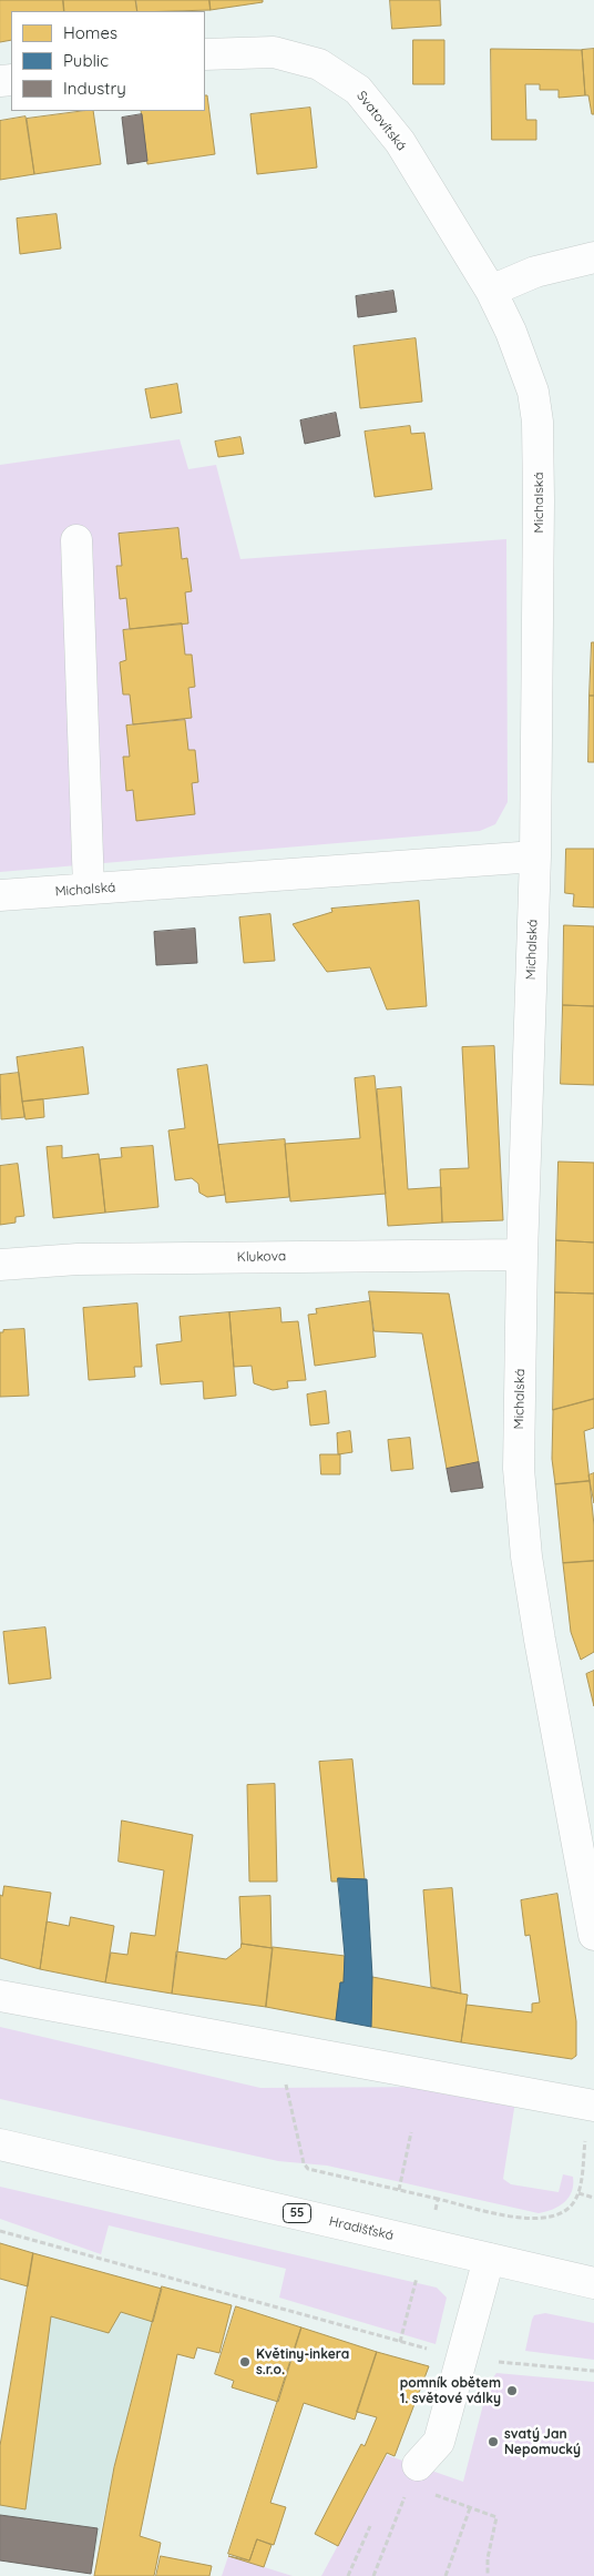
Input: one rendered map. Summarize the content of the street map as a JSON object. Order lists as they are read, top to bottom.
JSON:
{
  "streets": {
    "street": [
      "Svatovítská",
      "Michalská",
      "Klukova",
      "55",
      "Hradišťská"
    ]
  },
  "crossings": [
    ["Svatovítská", "Michalská"],
    ["Michalská", "Klukova"]
  ],
  "places": ["Květiny-inkera s.r.o.", "pomník obětem 1. světové války", "svatý Jan Nepomucký"],
  "legend": ["Homes", "Public", "Industry"]
}
